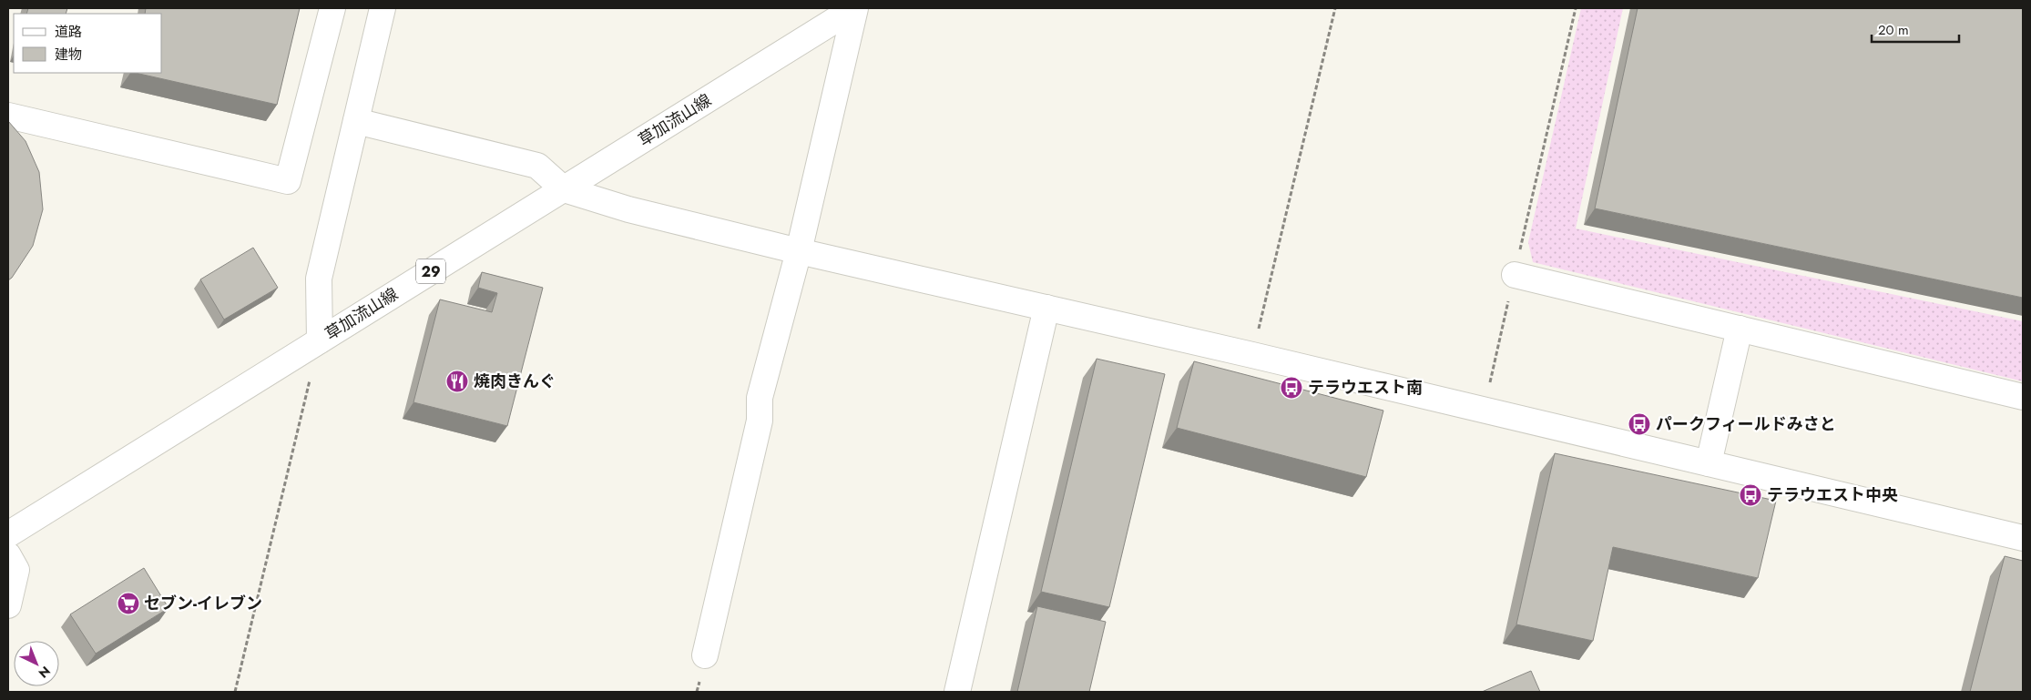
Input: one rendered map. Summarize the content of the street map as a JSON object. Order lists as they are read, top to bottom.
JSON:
{
  "streets": {
    "street": ["草加流山線", "29"]
  },
  "places": {
    "restaurant": ["焼肉きんぐ"],
    "bus stop": ["テラウエスト南", "パークフィールドみさと", "テラウエスト中央"],
    "supermarket": ["セブン-イレブン"]
  },
  "legend": ["道路", "建物"],
  "scale_bar": "20 m",
  "north": "bottom right"
}
